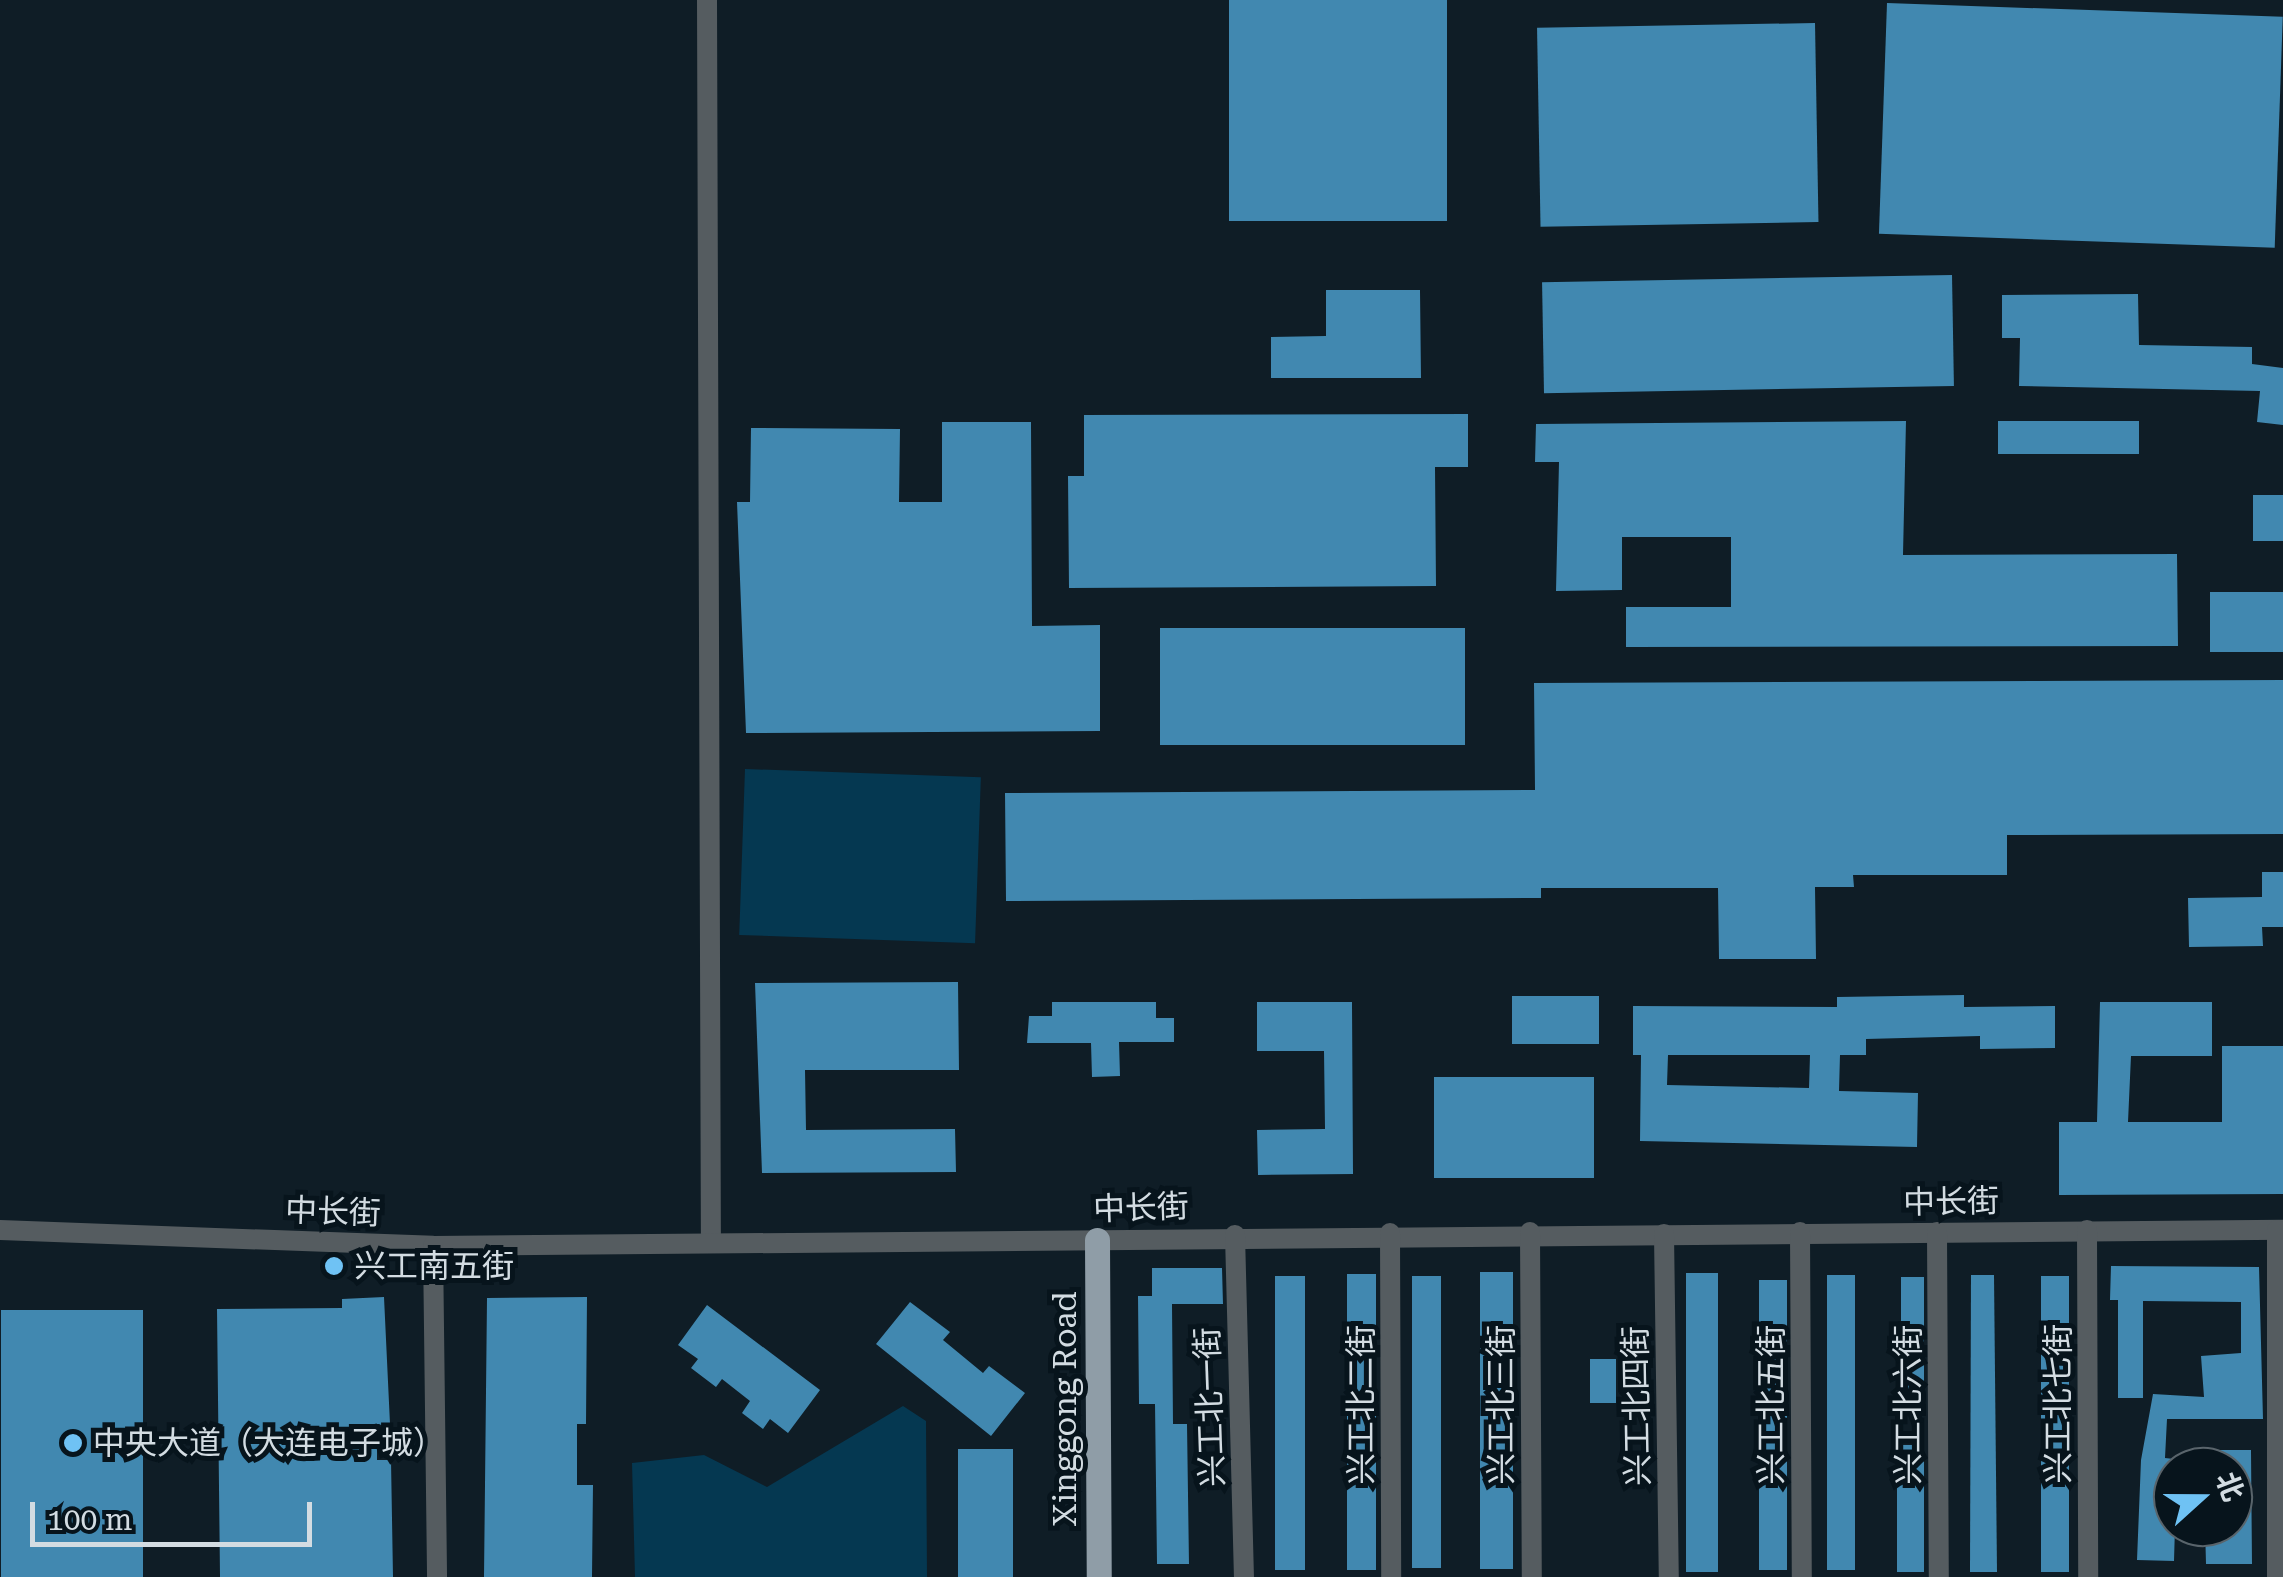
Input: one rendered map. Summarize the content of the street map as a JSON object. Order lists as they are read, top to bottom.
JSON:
{
  "streets": {
    "main road": ["Xinggong Road"],
    "street": [
      "中长街",
      "兴工北七街",
      "兴工北二街",
      "兴工北三街",
      "兴工北五街",
      "兴工北六街",
      "兴工北四街",
      "兴工北一街"
    ]
  },
  "crossings": [
    ["中长街", "兴工北七街"],
    ["中长街", "兴工北二街"],
    ["中长街", "兴工北三街"],
    ["中长街", "兴工北五街"],
    ["中长街", "兴工北六街"],
    ["中长街", "兴工北四街"],
    ["中长街", "兴工北一街"],
    ["中长街", "Xinggong Road"]
  ],
  "places": ["兴工南五街", "中央大道（大连电子城）"],
  "scale_bar": "100 m",
  "north": "right"
}
